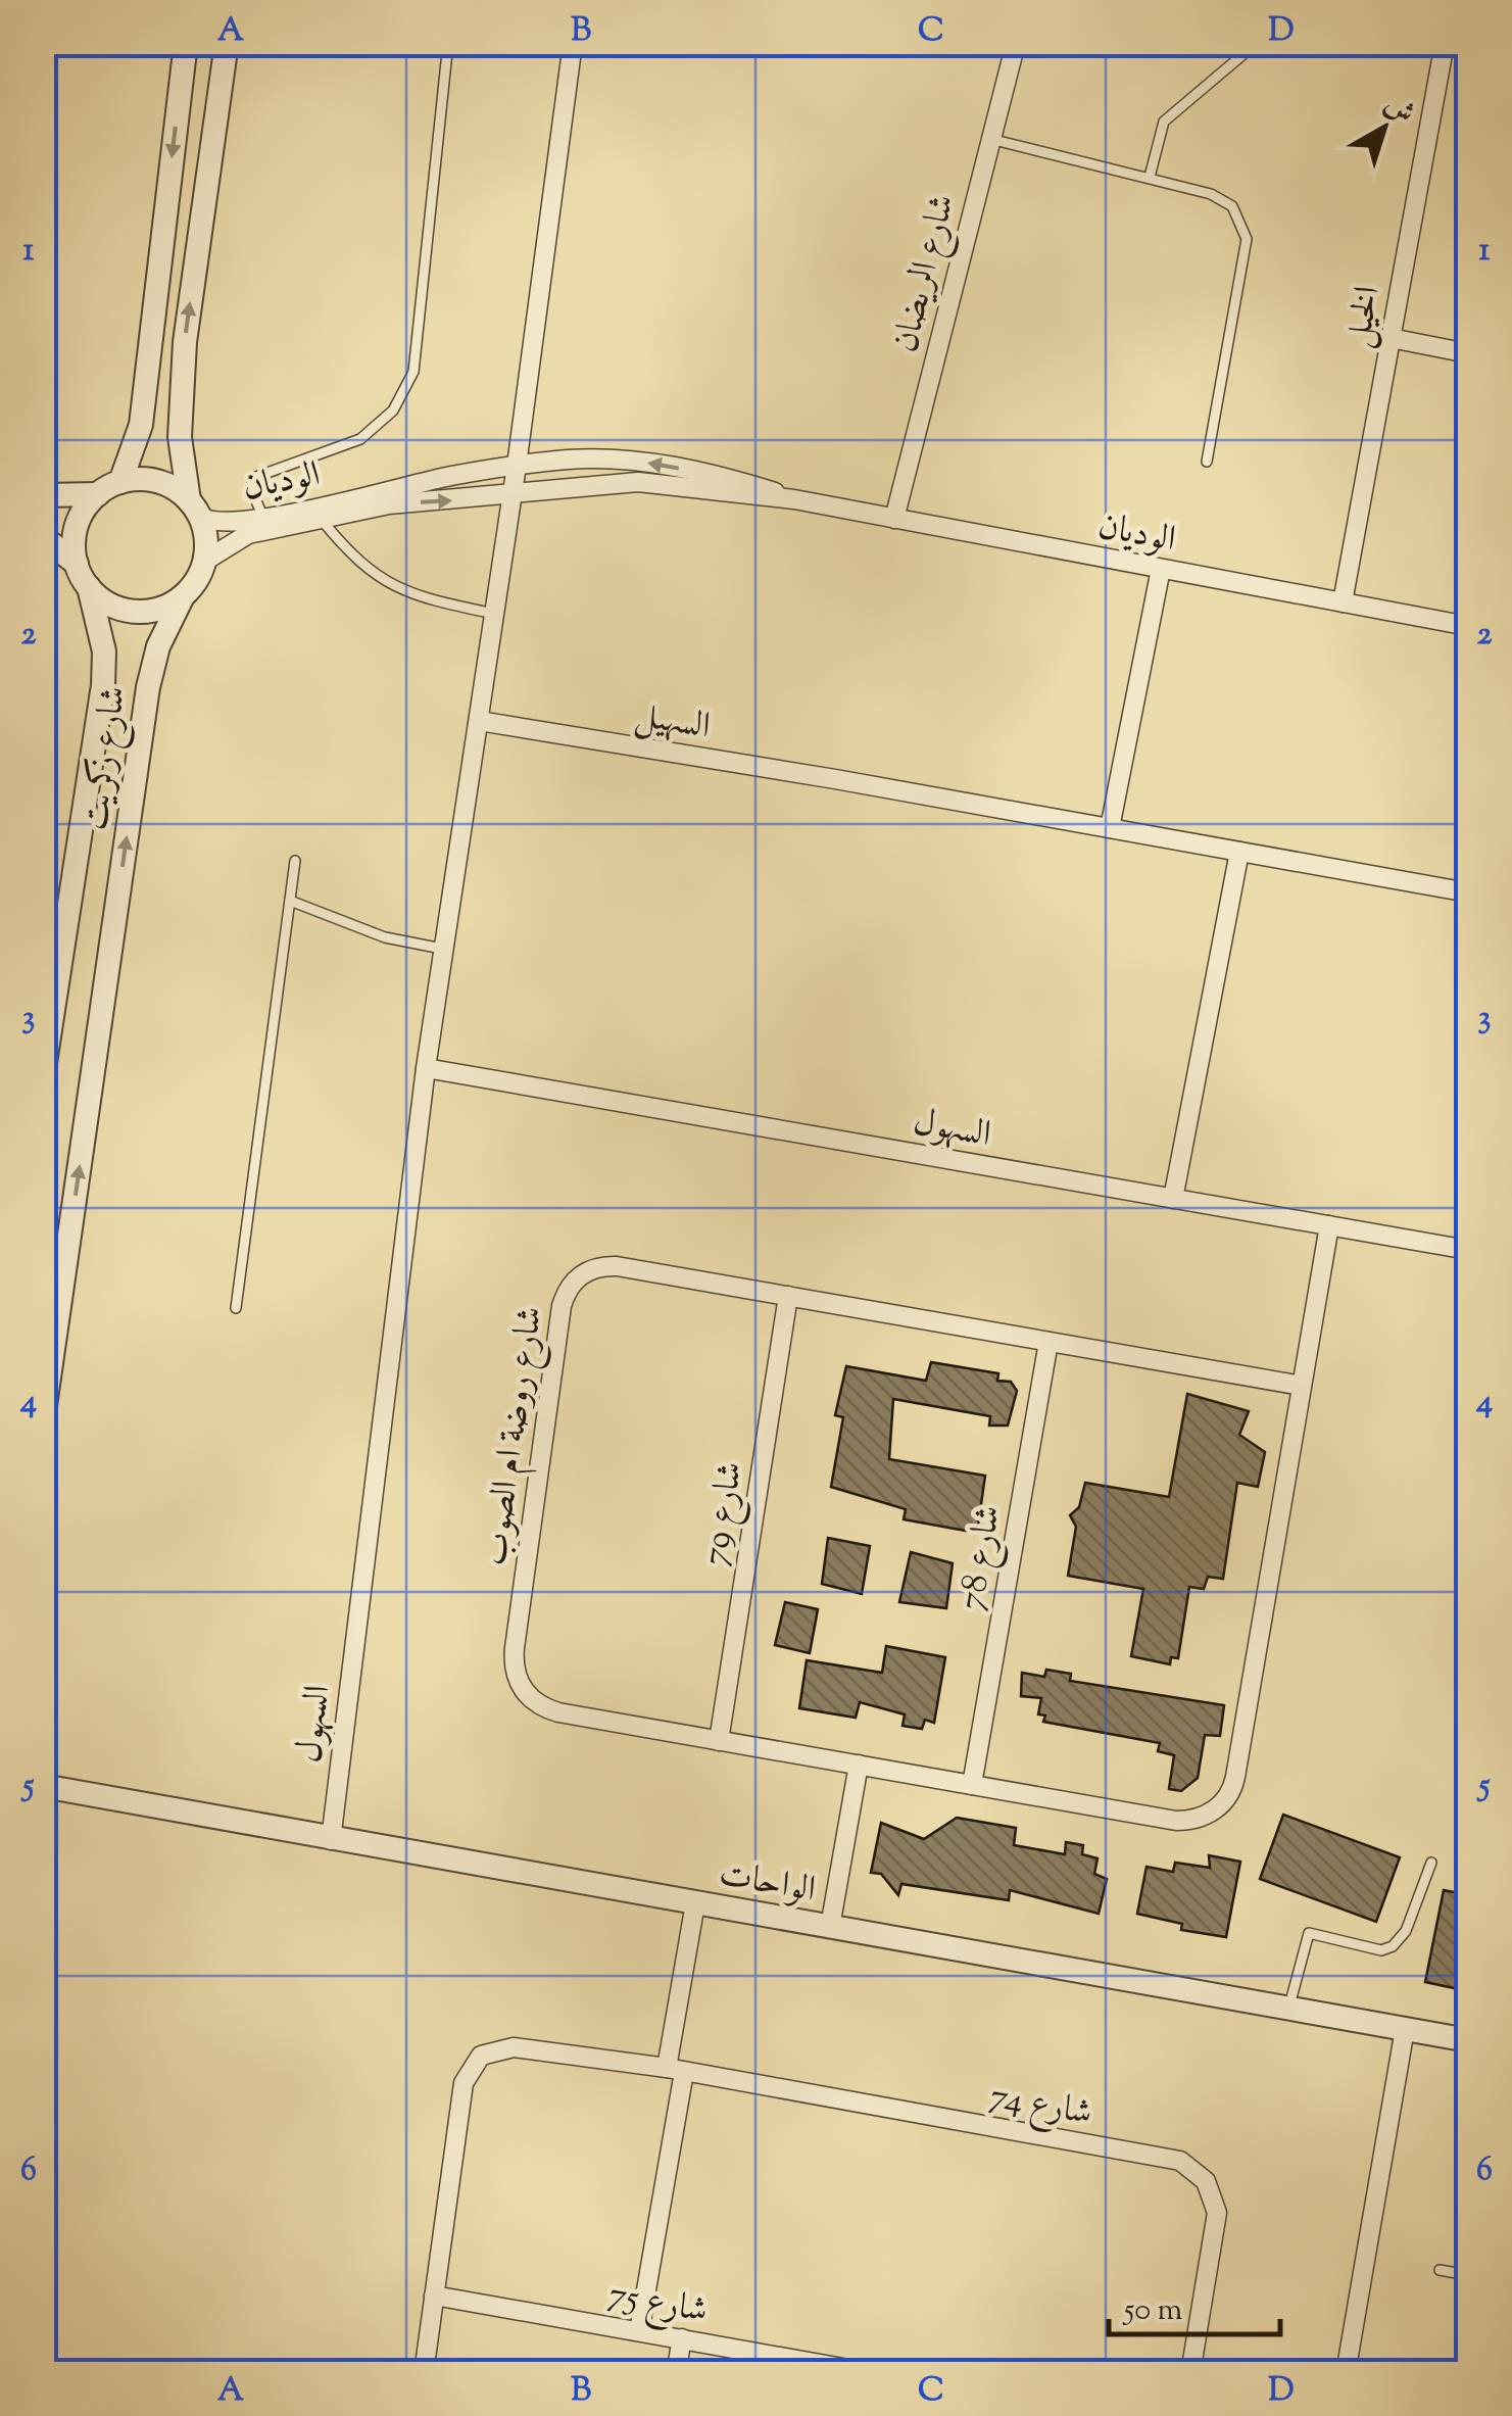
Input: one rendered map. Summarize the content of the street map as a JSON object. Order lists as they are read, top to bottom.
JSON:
{
  "streets": {
    "street": [
      "شارع الريضان",
      "الخيل",
      "الوديان",
      "السهيل",
      "شارع زكريت",
      "السهول",
      "شارع روضة ام الصوب",
      "شارع 79",
      "شارع 78",
      "الواحات",
      "شارع 74",
      "شارع 75"
    ]
  },
  "crossings": [
    ["شارع الريضان", "الوديان"],
    ["الخيل", "الوديان"],
    ["الوديان", "شارع زكريت"],
    ["السهيل", "السهول"],
    ["السهول", "شارع روضة ام الصوب"],
    ["السهول", "الواحات"],
    ["شارع روضة ام الصوب", "شارع 79"],
    ["شارع روضة ام الصوب", "شارع 78"],
    ["شارع 74", "شارع 75"]
  ],
  "scale_bar": "50 m",
  "north": "top right",
  "grid": {
    "columns": [
      "A",
      "B",
      "C",
      "D"
    ],
    "rows": [
      "1",
      "2",
      "3",
      "4",
      "5",
      "6"
    ]
  }
}
